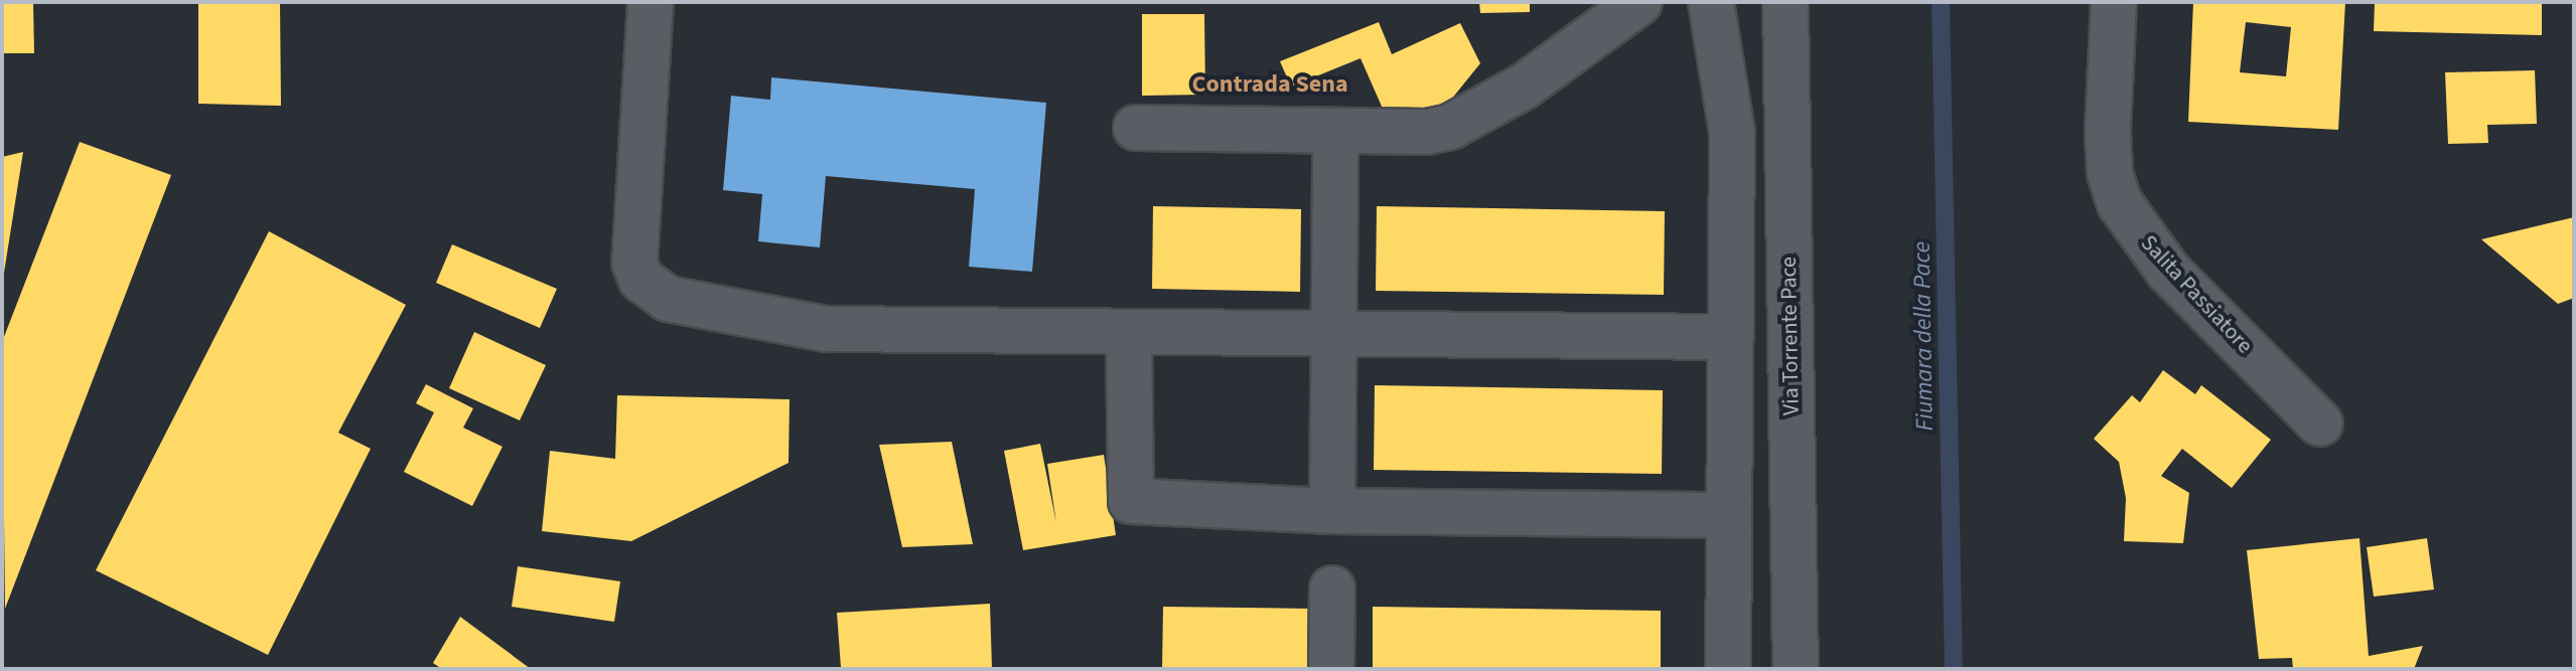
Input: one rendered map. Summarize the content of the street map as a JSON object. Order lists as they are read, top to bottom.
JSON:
{
  "streets": {
    "street": ["Salita Passiatore", "Via Torrente Pace"]
  },
  "districts": ["Contrada Sena"],
  "water": ["Fiumara della Pace"]
}
